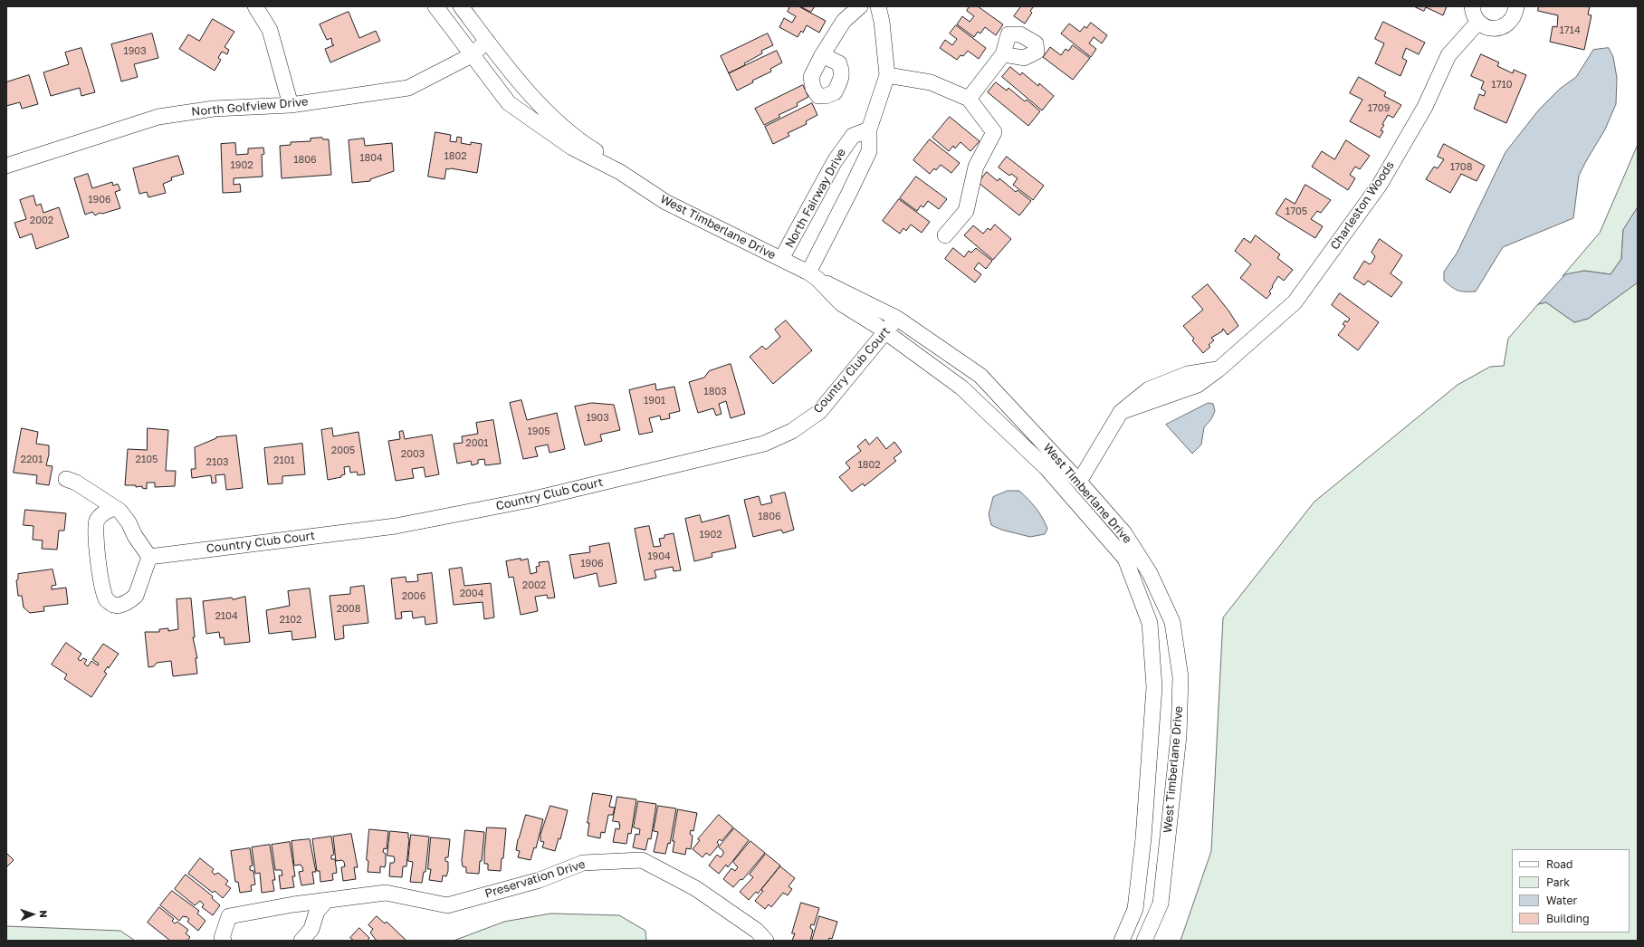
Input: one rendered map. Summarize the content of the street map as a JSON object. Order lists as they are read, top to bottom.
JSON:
{
  "streets": {
    "street": [
      "North Golfview Drive",
      "North Fairway Drive",
      "Charleston Woods",
      "West Timberlane Drive",
      "Country Club Court",
      "Preservation Drive"
    ]
  },
  "crossings": [
    ["North Golfview Drive", "West Timberlane Drive"],
    ["North Fairway Drive", "West Timberlane Drive"],
    ["Charleston Woods", "West Timberlane Drive"],
    ["West Timberlane Drive", "Country Club Court"]
  ],
  "house_numbers": [
    "1714",
    "1903",
    "1710",
    "1709",
    "1802",
    "1804",
    "1806",
    "1902",
    "1708",
    "1906",
    "1705",
    "2002",
    "1803",
    "1901",
    "1903",
    "1905",
    "2001",
    "2005",
    "2003",
    "2201",
    "2105",
    "2101",
    "2103",
    "1802",
    "1806",
    "1902",
    "1904",
    "1906",
    "2002",
    "2004",
    "2006",
    "2008",
    "2104",
    "2102"
  ],
  "legend": [
    "Road",
    "Park",
    "Water",
    "Building"
  ],
  "north": "right"
}
